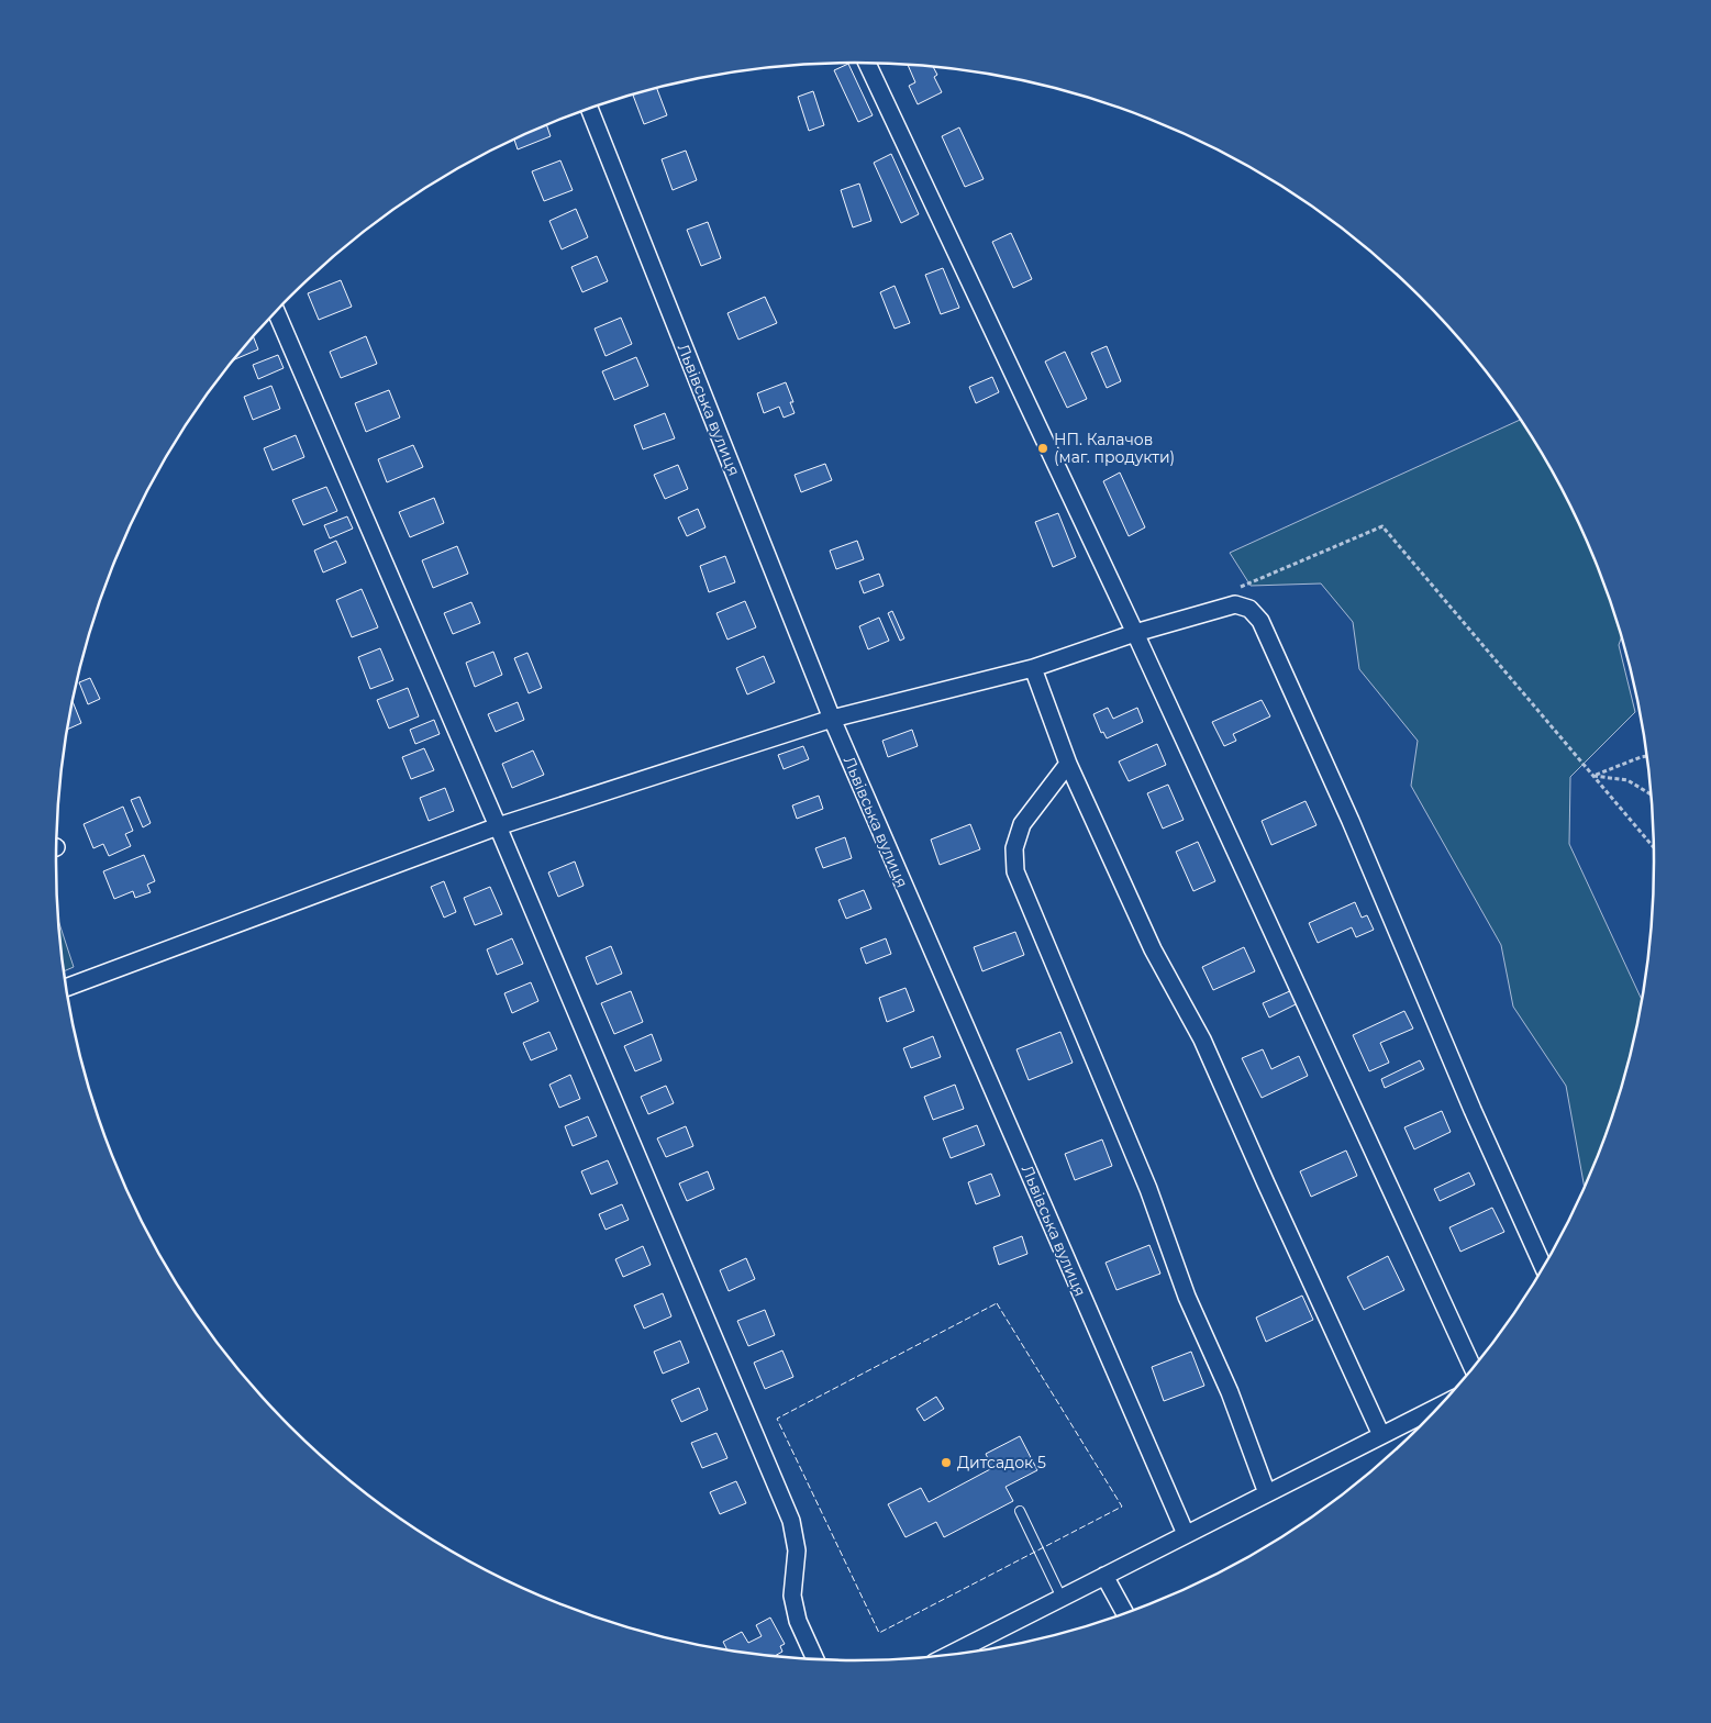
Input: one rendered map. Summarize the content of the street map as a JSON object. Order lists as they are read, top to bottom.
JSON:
{
  "streets": {
    "street": ["Львівська вулиця"]
  },
  "places": ["НП. Калачов (маг. продукти)", "Дитсадок 5"]
}
